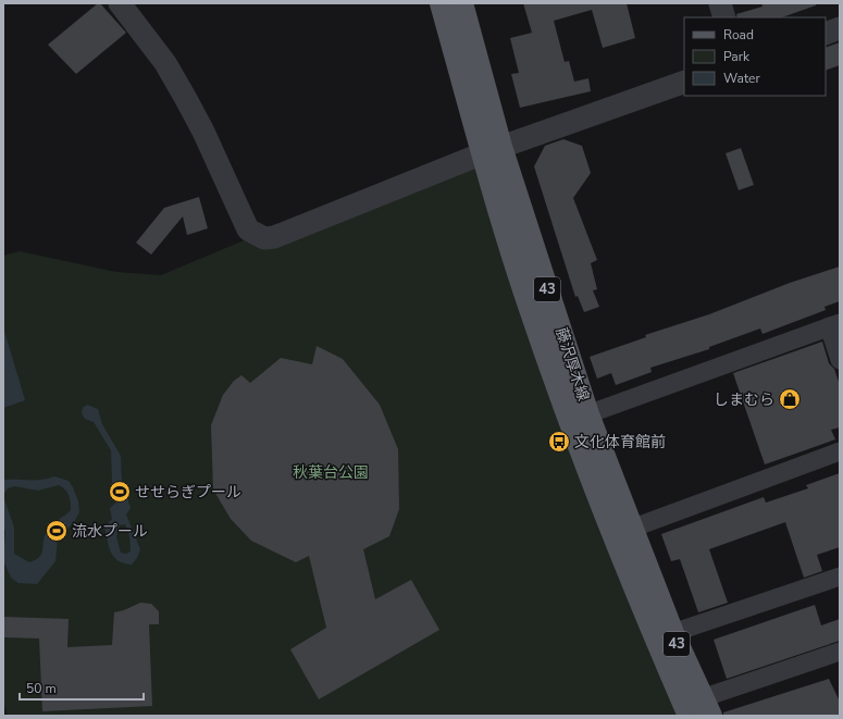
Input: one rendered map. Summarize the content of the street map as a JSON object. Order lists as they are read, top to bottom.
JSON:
{
  "streets": {
    "main road": ["43", "藤沢厚木線"]
  },
  "parks": ["秋葉台公園"],
  "places": {
    "shop": ["しまむら"],
    "bus stop": ["文化体育館前"],
    "sports": ["せせらぎプール", "流水プール"]
  },
  "legend": ["Road", "Park", "Water"],
  "scale_bar": "50 m"
}
